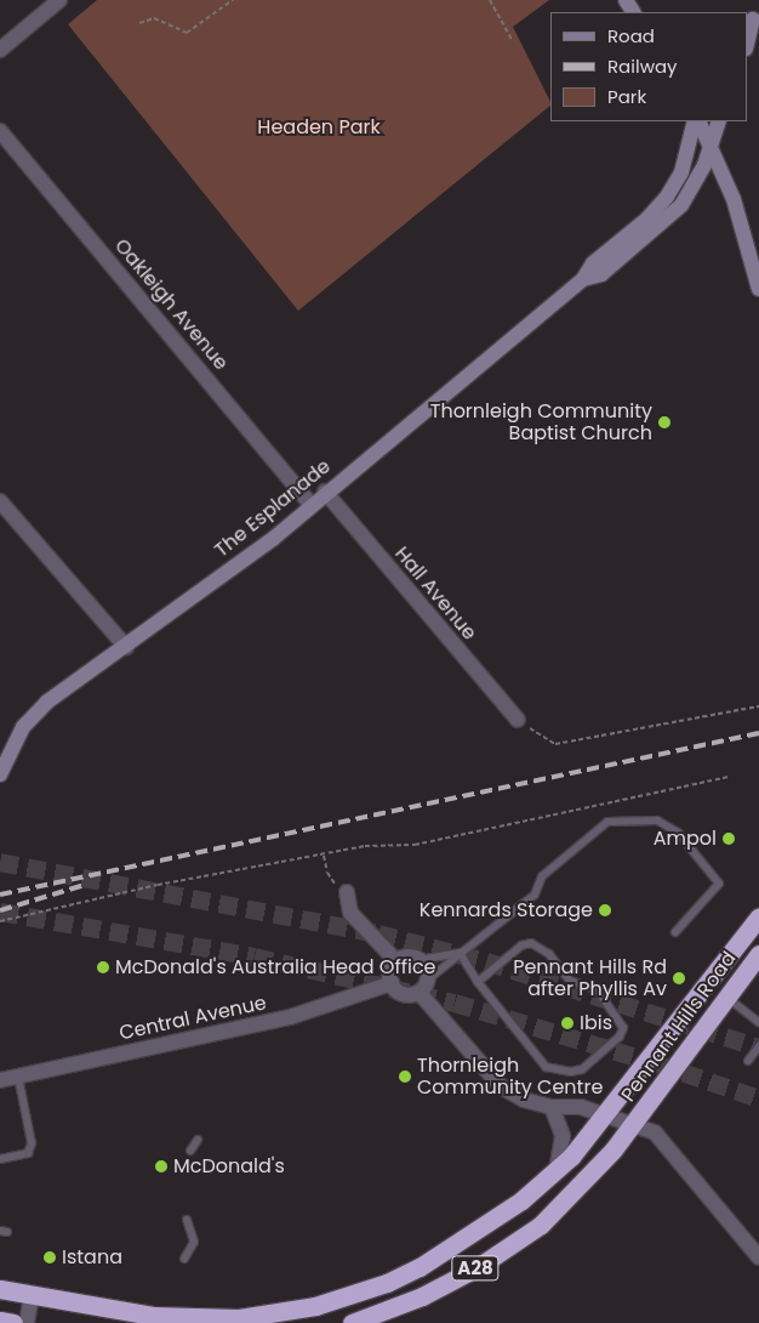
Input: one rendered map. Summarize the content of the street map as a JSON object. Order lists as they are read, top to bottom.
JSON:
{
  "streets": {
    "highway": ["Pennant Hills Road", "A28"],
    "main road": ["The Esplanade"],
    "street": ["Oakleigh Avenue", "Hall Avenue", "Central Avenue"]
  },
  "crossings": [
    ["Oakleigh Avenue", "The Esplanade"],
    ["The Esplanade", "Hall Avenue"]
  ],
  "parks": ["Headen Park"],
  "places": [
    "Thornleigh Community Baptist Church",
    "Ampol",
    "Kennards Storage",
    "McDonald's Australia Head Office",
    "Pennant Hills Rd after Phyllis Av",
    "Ibis",
    "Thornleigh Community Centre",
    "McDonald's",
    "Istana"
  ],
  "legend": ["Road", "Railway", "Park"]
}
